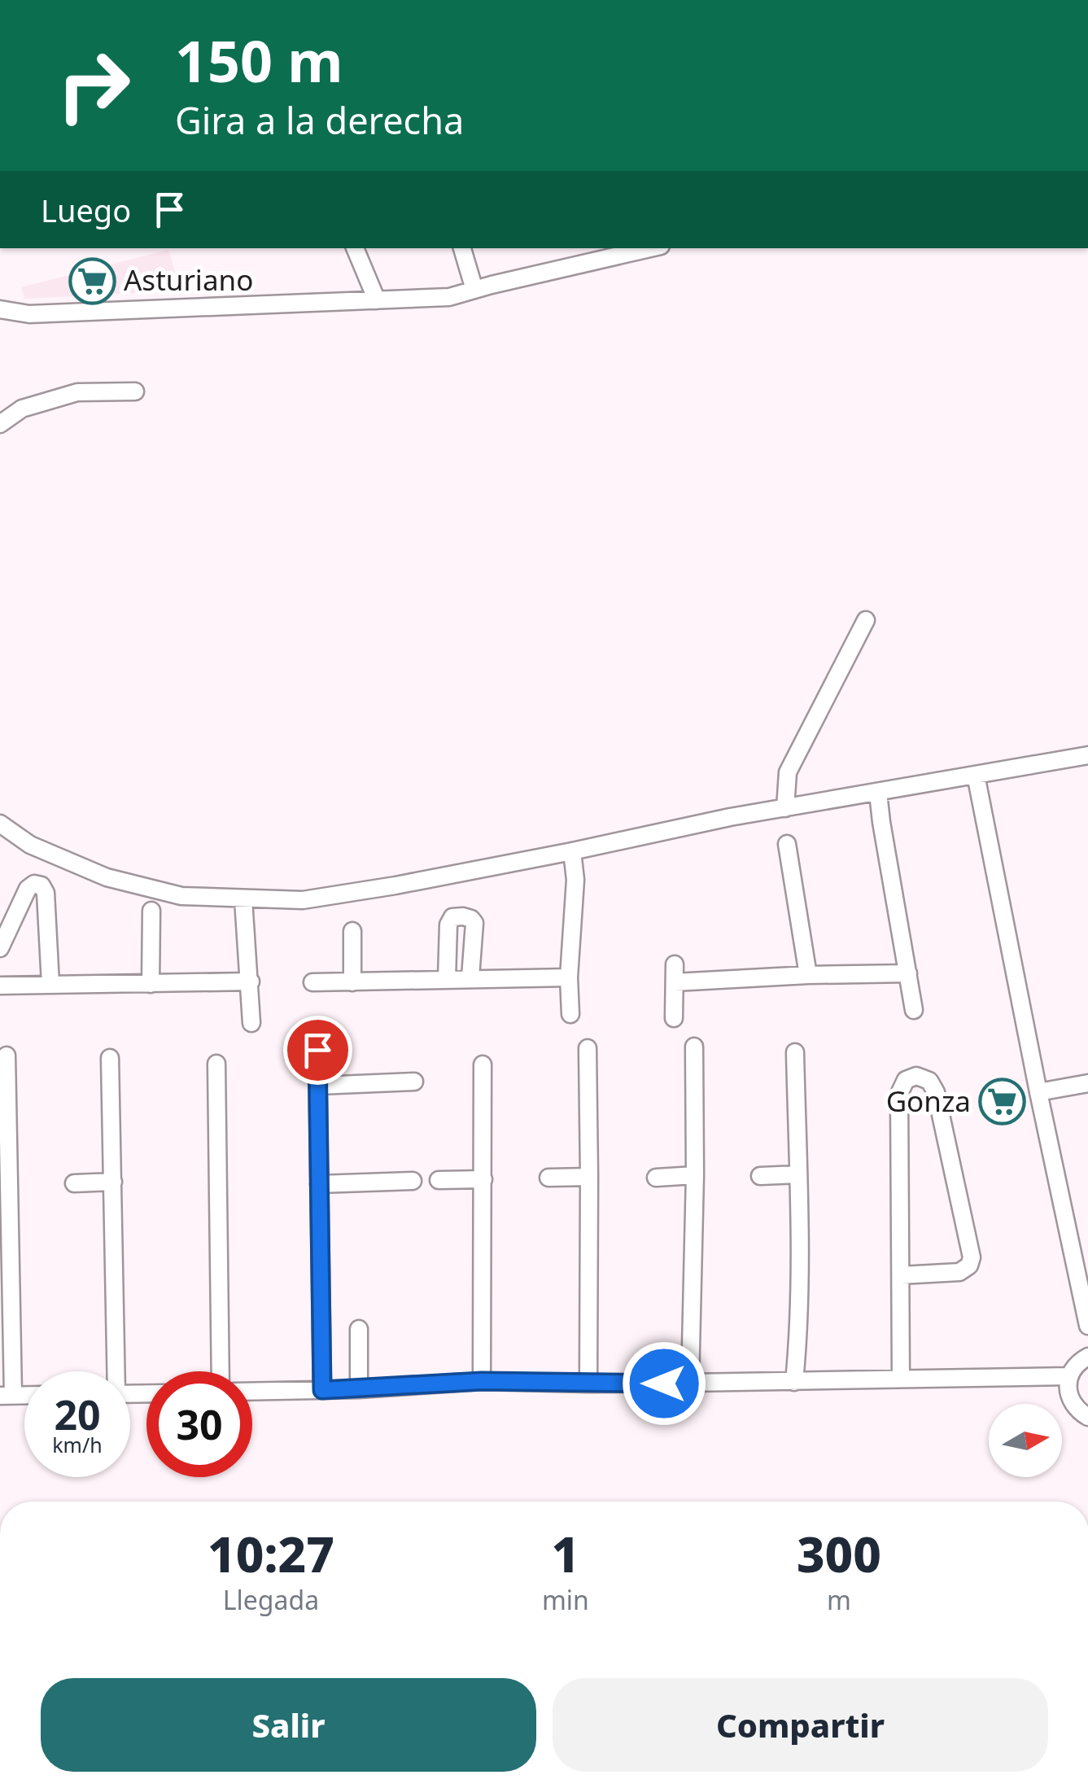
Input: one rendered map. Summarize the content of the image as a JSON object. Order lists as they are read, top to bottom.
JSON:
{
  "places": {
    "supermarket": ["Asturiano", "Gonza"]
  },
  "north": "right",
  "page": {
    "turn": ["150 m", "Gira a la derecha"],
    "then": "Luego",
    "speed": "20 km/h",
    "limit": "30",
    "eta": [
      "10:27",
      "Llegada",
      "1",
      "min",
      "300",
      "m"
    ],
    "buttons": ["Salir", "Compartir"]
  }
}
